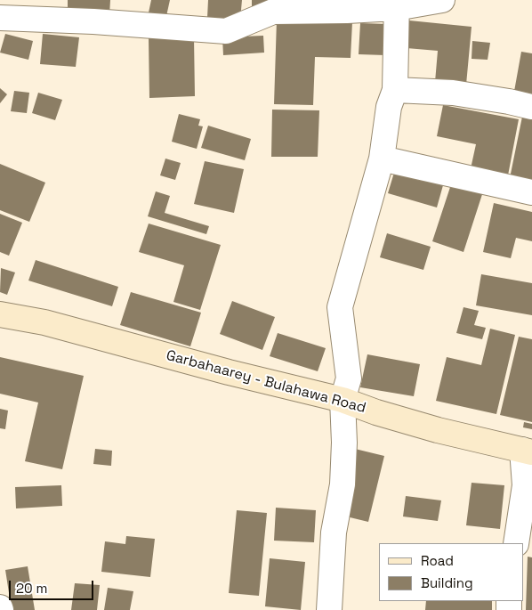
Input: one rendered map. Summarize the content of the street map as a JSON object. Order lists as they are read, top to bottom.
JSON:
{
  "streets": {
    "main road": ["Garbahaarey - Bulahawa Road"]
  },
  "legend": ["Road", "Building"],
  "scale_bar": "20 m"
}
